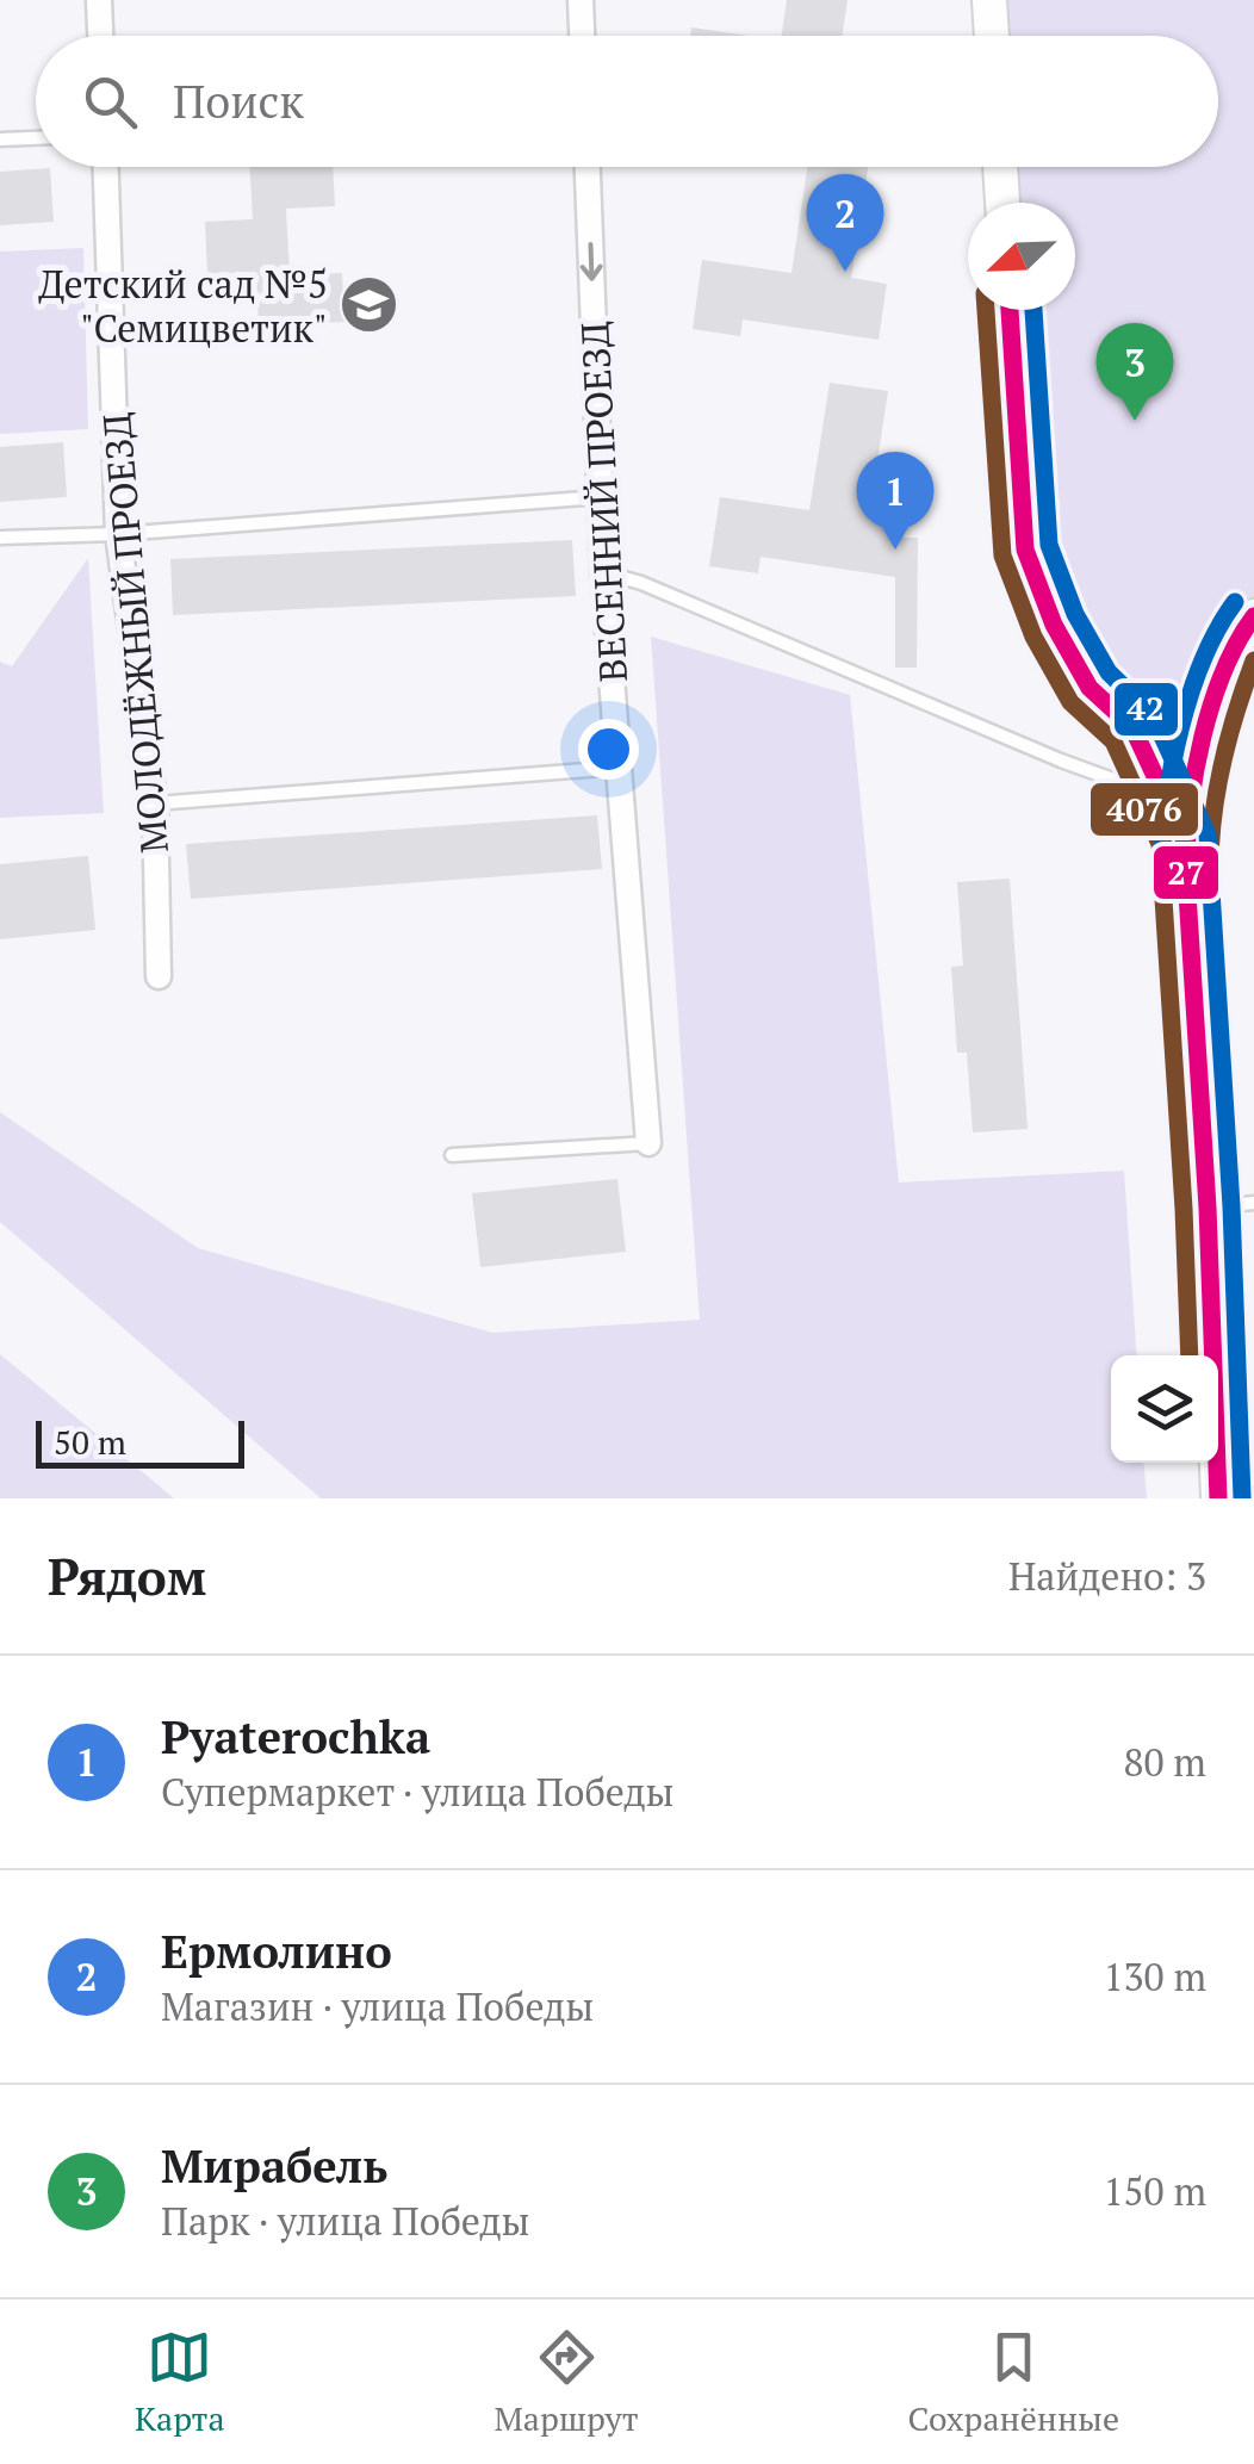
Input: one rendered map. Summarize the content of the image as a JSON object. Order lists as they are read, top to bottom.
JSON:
{
  "streets": {
    "street": ["ВЕСЕННИЙ ПРОЕЗД", "МОЛОДЁЖНЫЙ ПРОЕЗД"]
  },
  "places": {
    "school or university": ["Детский сад №5 \"Семицветик\""]
  },
  "lines": ["transit line 27", "transit line 4076", "transit line 42"],
  "scale_bar": "50 m",
  "north": "bottom left",
  "page": {
    "search": "Поиск",
    "pins": ["2", "3", "1"],
    "scale": "50 m",
    "heading": ["Рядом", "Найдено: 3"],
    "list": [
      {
        "mark": "1",
        "name": "Pyaterochka",
        "note": "Супермаркет · улица Победы",
        "value": "80 m"
      },
      {
        "mark": "2",
        "name": "Ермолино",
        "note": "Магазин · улица Победы",
        "value": "130 m"
      },
      {
        "mark": "3",
        "name": "Мирабель",
        "note": "Парк · улица Победы",
        "value": "150 m"
      }
    ],
    "nav": ["Карта", "Маршрут", "Сохранённые"]
  }
}
